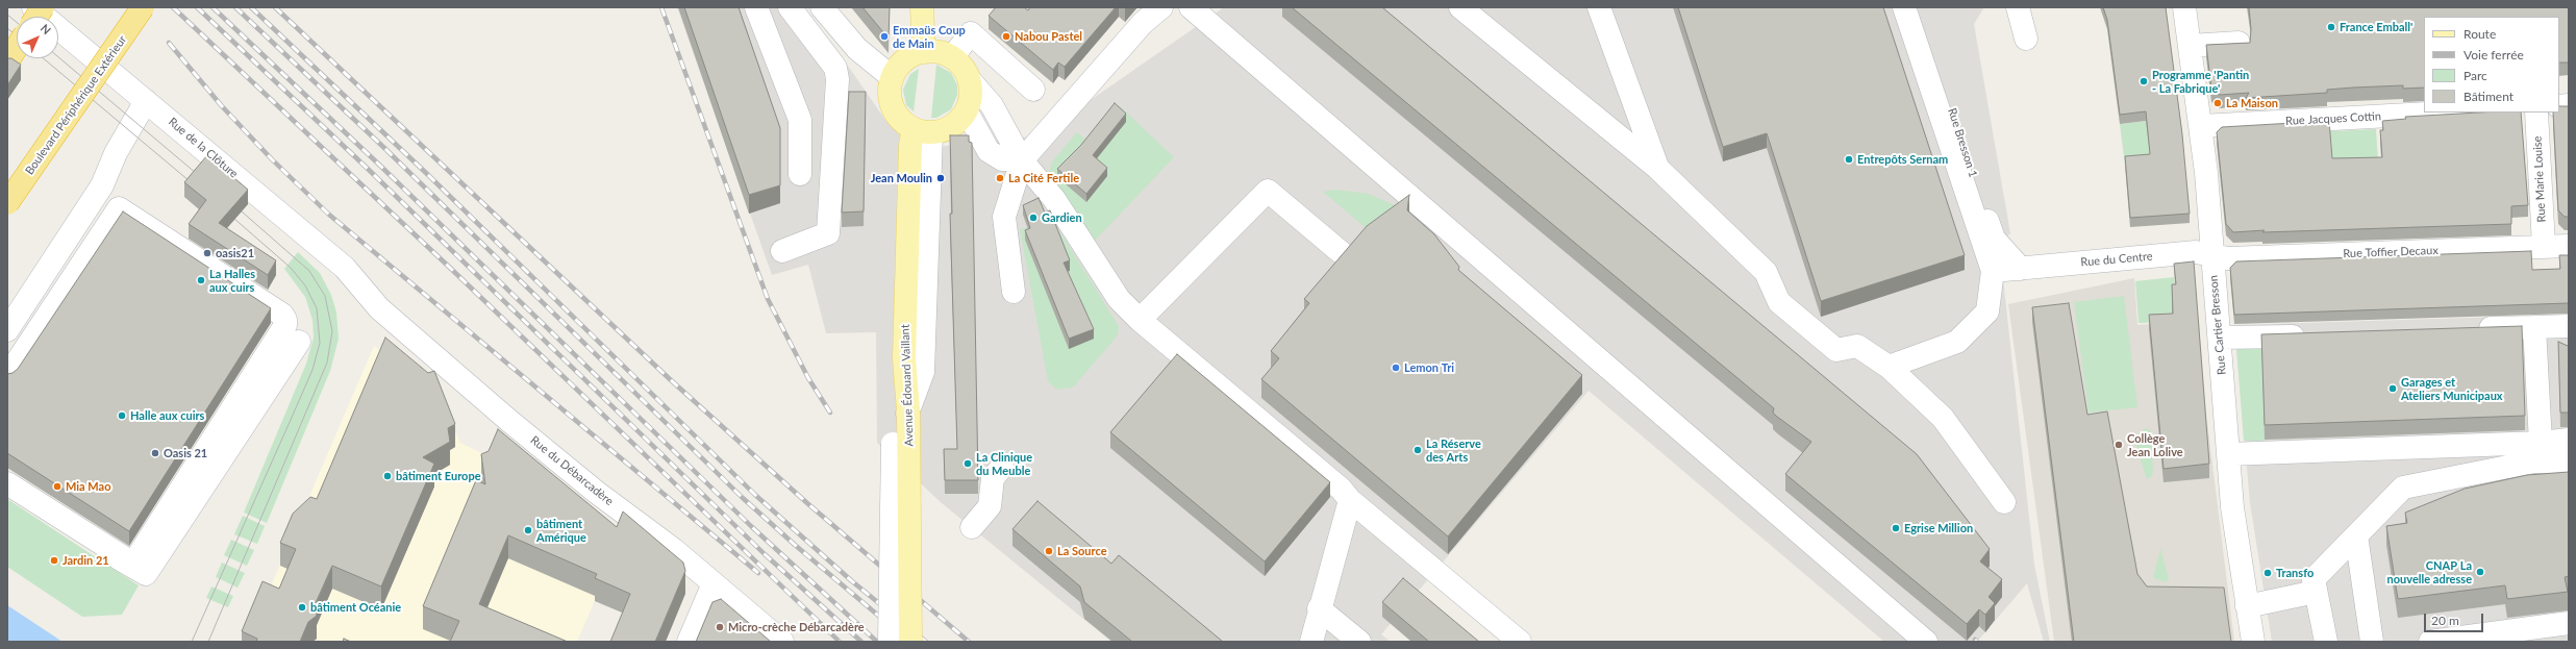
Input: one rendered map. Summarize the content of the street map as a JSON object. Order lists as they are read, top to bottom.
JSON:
{
  "streets": {
    "highway": ["Boulevard Périphérique Extérieur"],
    "main road": ["Avenue Édouard Vaillant"],
    "street": [
      "Rue Jacques Cottin",
      "Rue Bresson 1",
      "Rue de la Clôture",
      "Rue Marie Louise",
      "Rue Toffier Decaux",
      "Rue du Centre",
      "Rue Cartier Bresson",
      "Rue du Débarcadère"
    ]
  },
  "crossings": [
    ["Rue Jacques Cottin", "Rue Cartier Bresson"],
    ["Rue Bresson 1", "Rue du Centre"],
    ["Rue de la Clôture", "Rue du Débarcadère"],
    ["Rue Marie Louise", "Rue Toffier Decaux"],
    ["Rue Toffier Decaux", "Rue du Centre"],
    ["Rue Toffier Decaux", "Rue Cartier Bresson"],
    ["Rue du Centre", "Rue Cartier Bresson"]
  ],
  "places": [
    "France Emball'",
    "Emmaüs Coup de Main",
    "Nabou Pastel",
    "Programme 'Pantin - La Fabrique'",
    "La Maison",
    "Entrepôts Sernam",
    "Jean Moulin",
    "La Cité Fertile",
    "Gardien",
    "oasis21",
    "La Halles aux cuirs",
    "Lemon Tri",
    "Garages et Ateliers Municipaux",
    "Halle aux cuirs",
    "Collège Jean Lolive",
    "La Réserve des Arts",
    "Oasis 21",
    "La Clinique du Meuble",
    "bâtiment Europe",
    "Mia Mao",
    "Egrise Million",
    "bâtiment Amérique",
    "La Source",
    "Jardin 21",
    "CNAP La nouvelle adresse",
    "Transfo",
    "bâtiment Océanie",
    "Micro-crèche Débarcadère"
  ],
  "legend": [
    "Route",
    "Voie ferrée",
    "Parc",
    "Bâtiment"
  ],
  "scale_bar": "20 m",
  "north": "top right"
}
